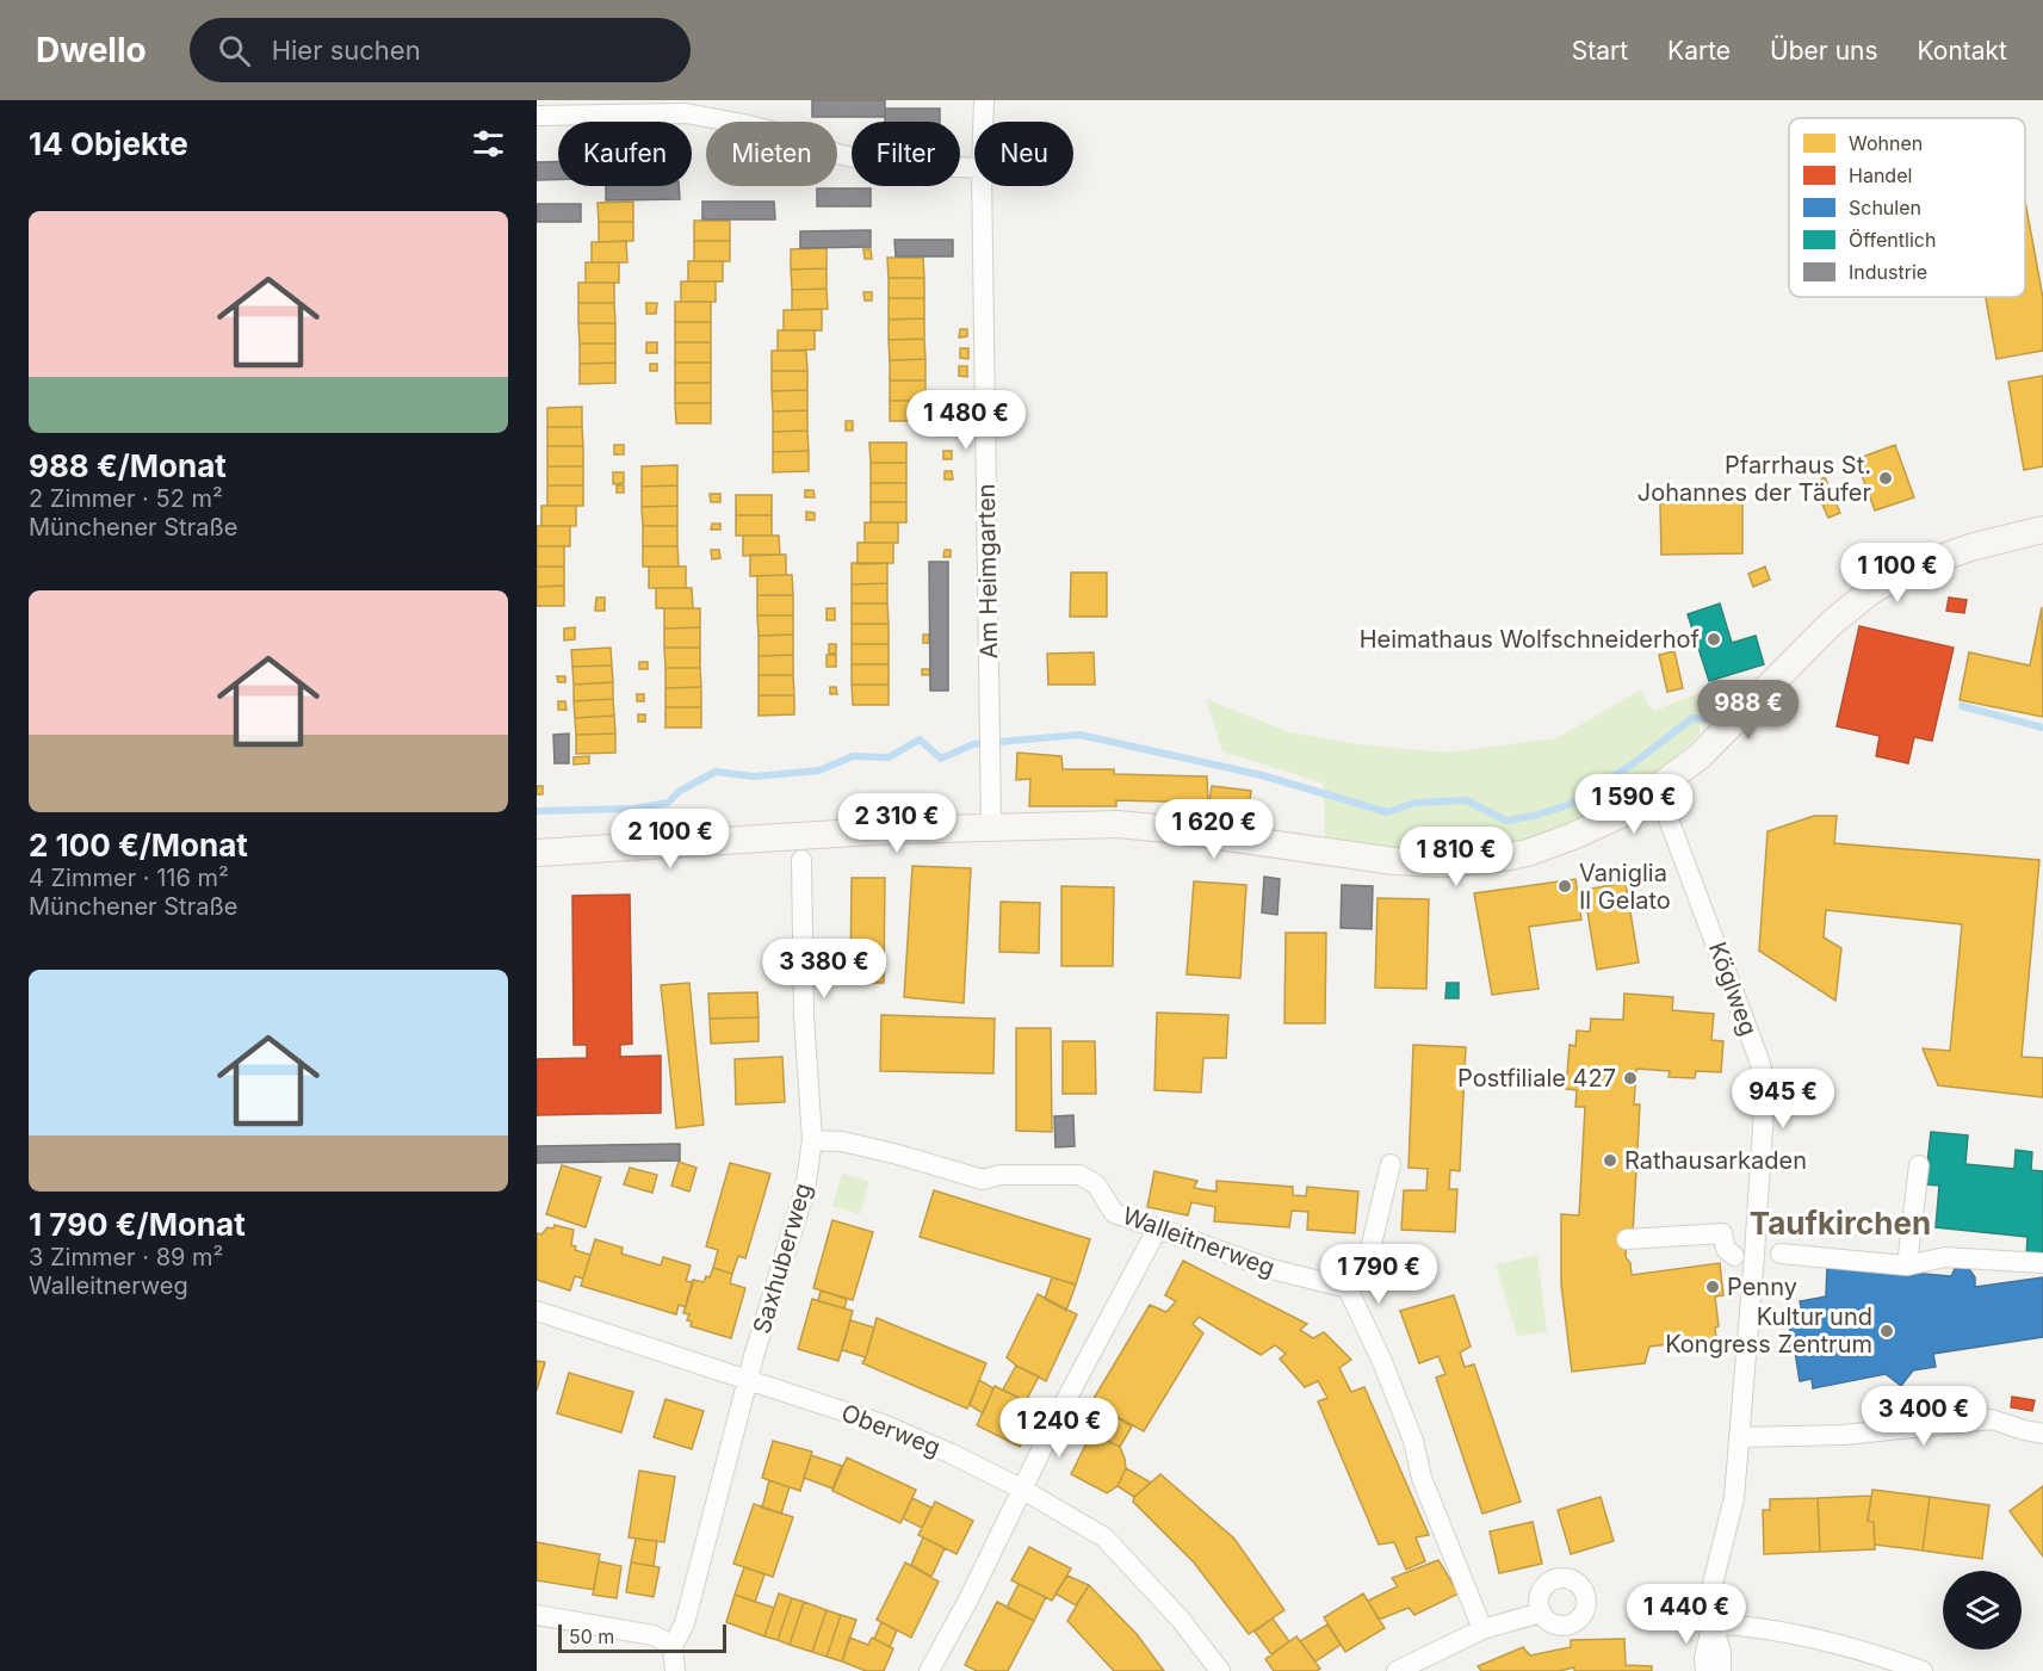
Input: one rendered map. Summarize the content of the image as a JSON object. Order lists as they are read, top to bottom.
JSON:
{
  "streets": {
    "street": [
      "Am Heimgarten",
      "Köglweg",
      "Walleitnerweg",
      "Saxhuberweg",
      "Oberweg"
    ]
  },
  "crossings": [
    ["Walleitnerweg", "Saxhuberweg"],
    ["Saxhuberweg", "Oberweg"]
  ],
  "districts": ["Taufkirchen"],
  "places": [
    "Pfarrhaus St. Johannes der Täufer",
    "Heimathaus Wolfschneiderhof",
    "Vaniglia Il Gelato",
    "Postfiliale 427",
    "Rathausarkaden",
    "Penny",
    "Kultur und Kongress Zentrum"
  ],
  "legend": [
    "Wohnen",
    "Handel",
    "Schulen",
    "Öffentlich",
    "Industrie"
  ],
  "scale_bar": "50 m",
  "page": {
    "header": "Dwello",
    "search": "Hier suchen",
    "nav": [
      "Start",
      "Karte",
      "Über uns",
      "Kontakt"
    ],
    "heading": "14 Objekte",
    "chip": [
      "Kaufen",
      "Mieten",
      "Filter",
      "Neu"
    ],
    "list": [
      {
        "name": "988 €/Monat",
        "note": "2 Zimmer · 52 m² · Münchener Straße"
      },
      {
        "name": "2 100 €/Monat",
        "note": "4 Zimmer · 116 m² · Münchener Straße"
      },
      {
        "name": "1 790 €/Monat",
        "note": "3 Zimmer · 89 m² · Walleitnerweg"
      }
    ],
    "price": [
      "1 480 €",
      "1 100 €",
      "988 €",
      "1 590 €",
      "2 310 €",
      "1 620 €",
      "2 100 €",
      "1 810 €",
      "3 380 €",
      "945 €",
      "1 790 €",
      "3 400 €",
      "1 240 €",
      "1 440 €"
    ],
    "scale": "50 m"
  }
}
